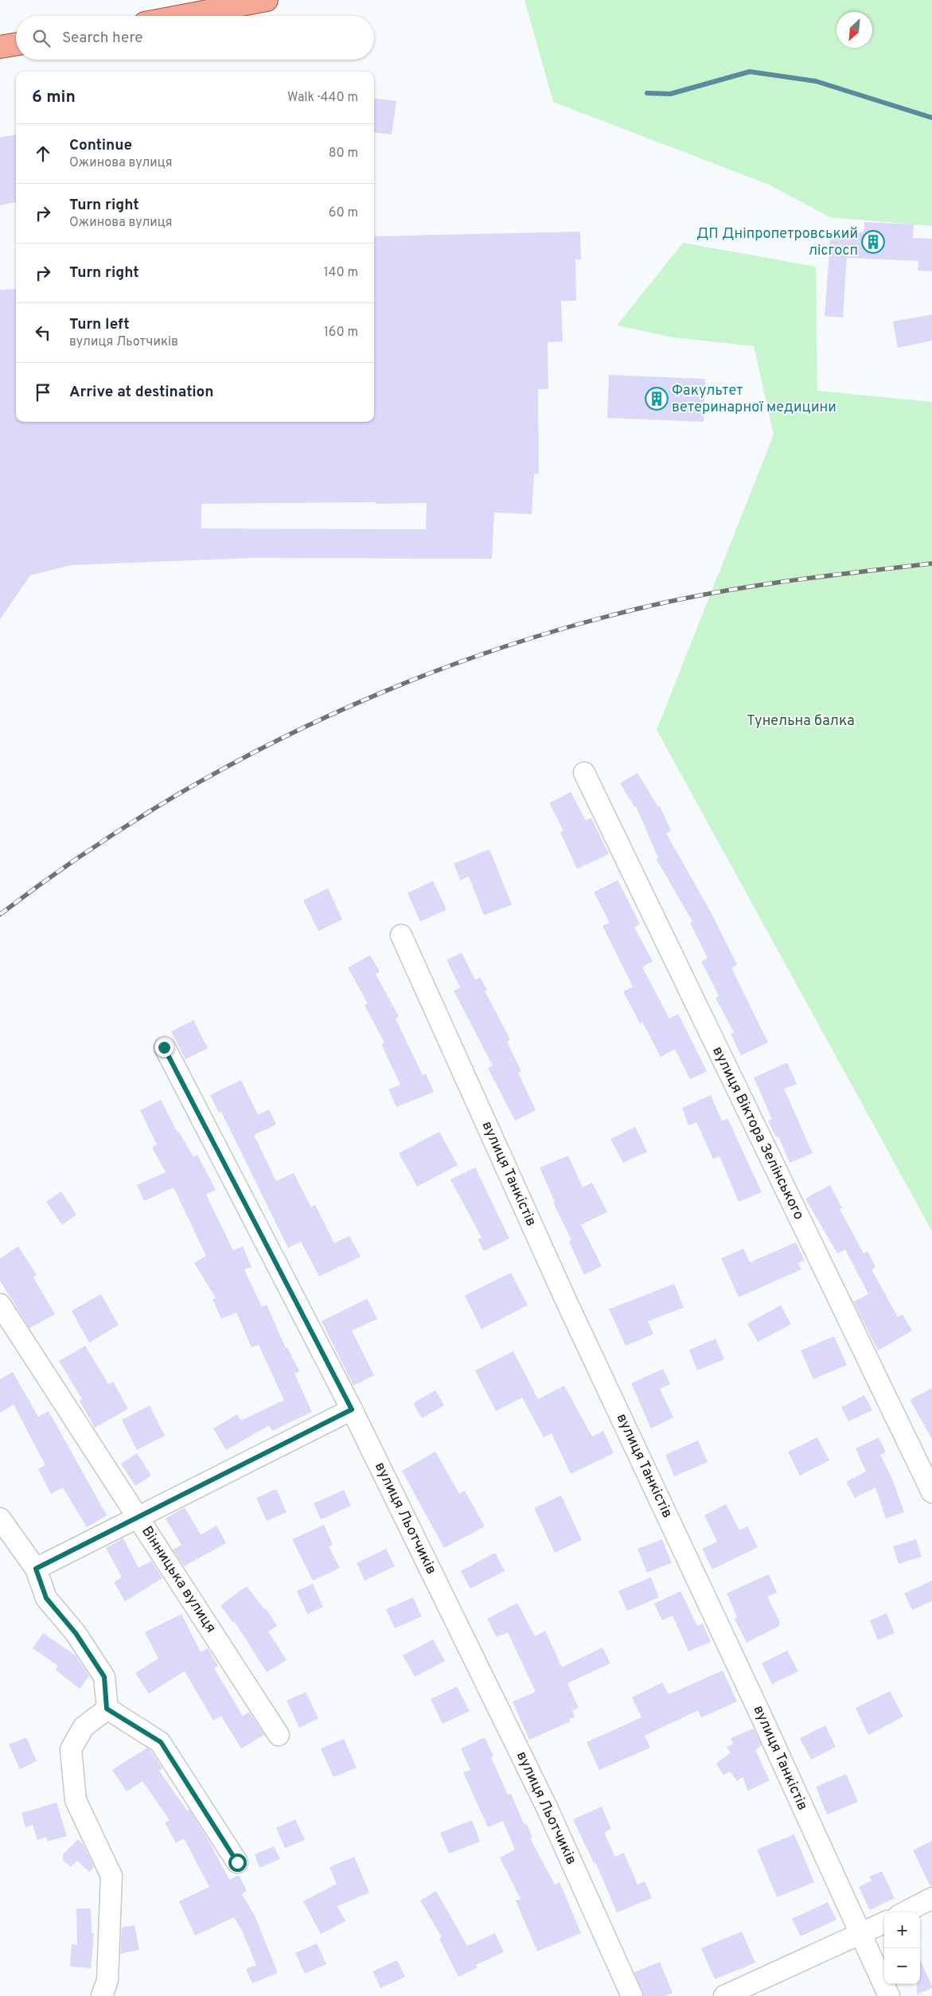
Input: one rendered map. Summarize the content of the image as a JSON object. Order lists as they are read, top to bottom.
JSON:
{
  "streets": {
    "street": [
      "вулиця Віктора Зелінського",
      "вулиця Танкістів",
      "вулиця Льотчиків",
      "Вінницька вулиця"
    ]
  },
  "parks": ["Тунельна балка"],
  "places": {
    "building": ["ДП Дніпропетровський лісгосп", "Факультет ветеринарної медицини"]
  },
  "north": "bottom left",
  "page": {
    "search": "Search here",
    "heading": ["6 min", "Walk · 440 m"],
    "list": [
      ["Continue", "Ожинова вулиця", "80 m"],
      ["Turn right", "Ожинова вулиця", "60 m"],
      ["Turn right", "140 m"],
      ["Turn left", "вулиця Льотчиків", "160 m"],
      "Arrive at destination"
    ],
    "map_buttons": ["+", "−"]
  }
}
